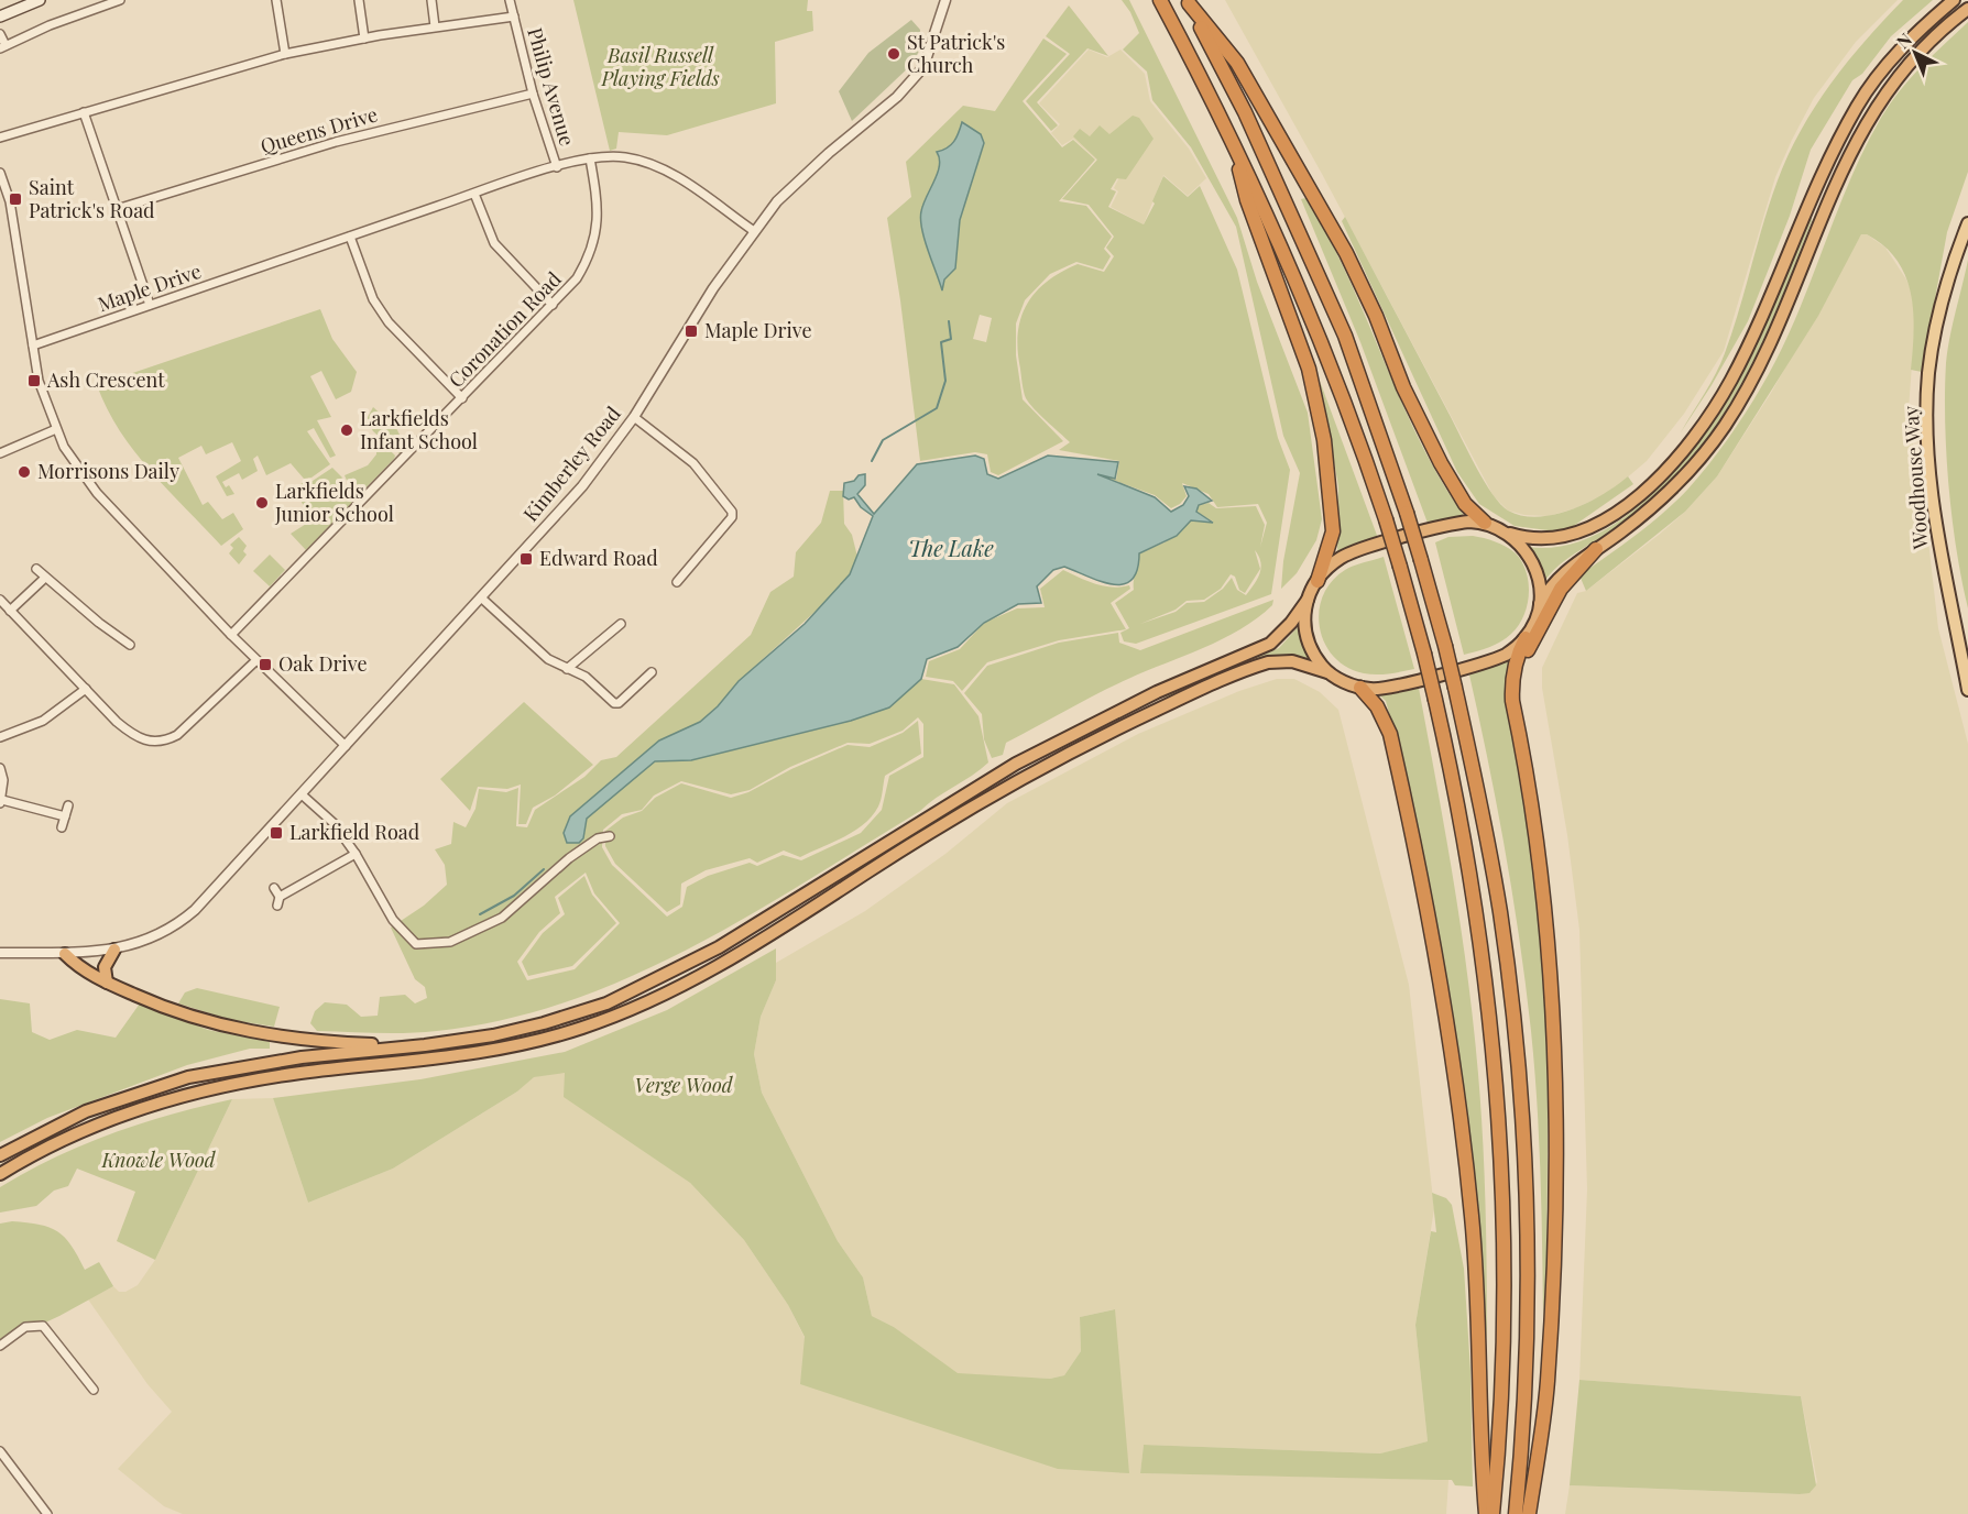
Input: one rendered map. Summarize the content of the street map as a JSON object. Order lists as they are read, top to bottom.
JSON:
{
  "streets": {
    "main road": ["Woodhouse Way"],
    "street": [
      "Philip Avenue",
      "Queens Drive",
      "Maple Drive",
      "Coronation Road",
      "Kimberley Road"
    ]
  },
  "crossings": [
    ["Philip Avenue", "Queens Drive"],
    ["Philip Avenue", "Maple Drive"],
    ["Maple Drive", "Coronation Road"],
    ["Maple Drive", "Kimberley Road"]
  ],
  "water": ["The Lake"],
  "parks": ["Basil Russell Playing Fields", "Verge Wood", "Knowle Wood"],
  "places": {
    "other": [
      "St Patrick's Church",
      "Larkfields Infant School",
      "Morrisons Daily",
      "Larkfields Junior School"
    ],
    "transit": [
      "Saint Patrick's Road",
      "Maple Drive",
      "Ash Crescent",
      "Edward Road",
      "Oak Drive",
      "Larkfield Road"
    ]
  },
  "north": "top left"
}
